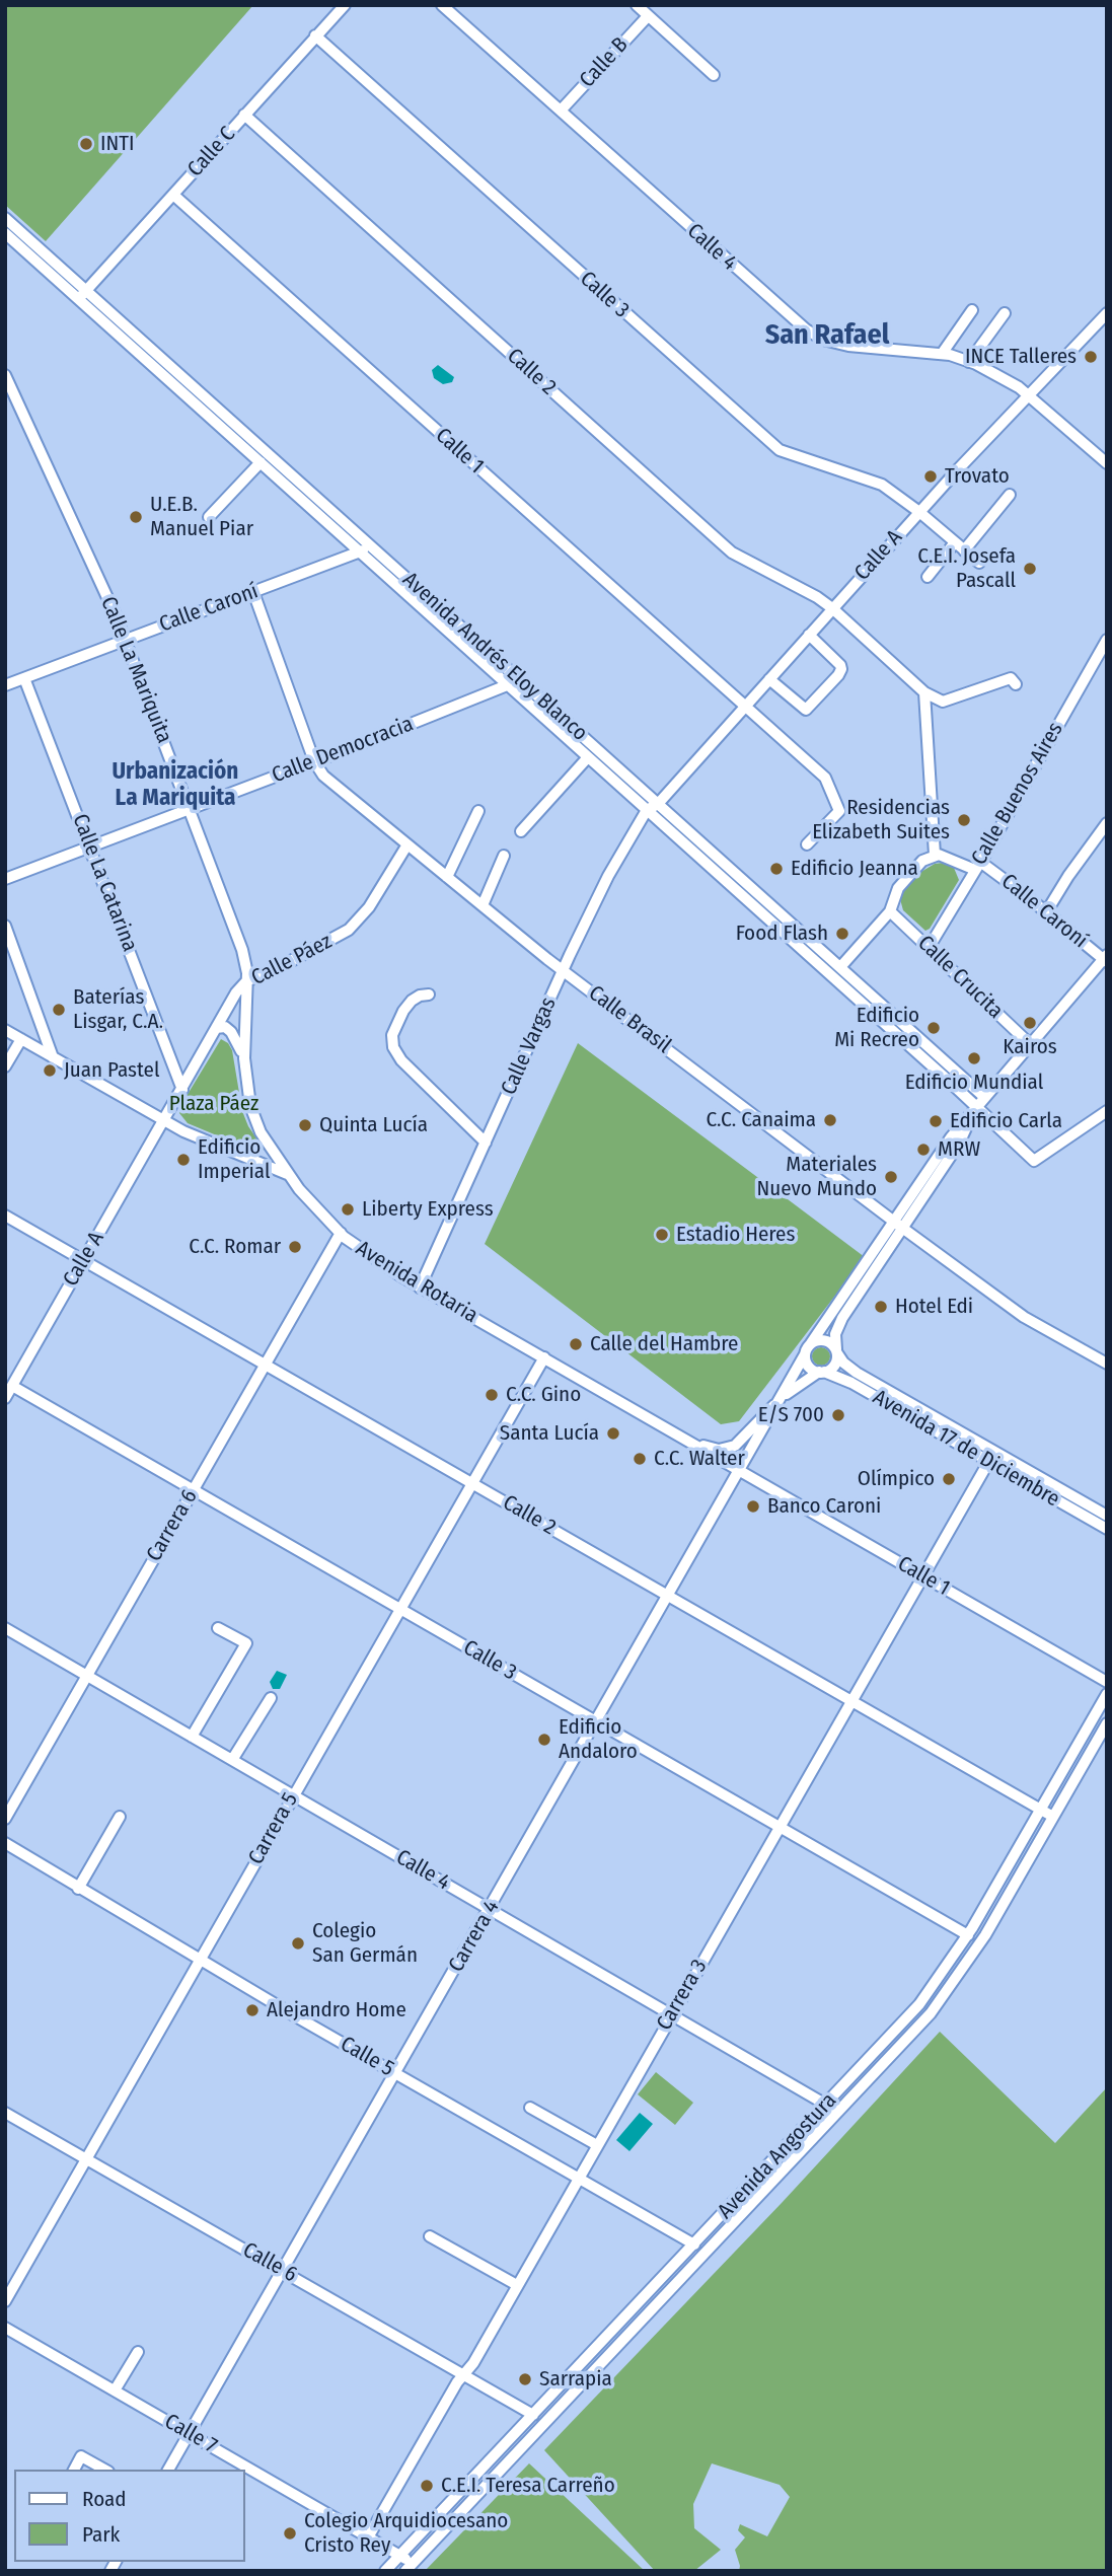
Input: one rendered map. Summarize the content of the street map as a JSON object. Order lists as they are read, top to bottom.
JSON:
{
  "streets": {
    "street": [
      "Calle B",
      "Calle C",
      "Calle 4",
      "Calle 3",
      "Calle 2",
      "Calle 1",
      "Calle A",
      "Calle Caroní",
      "Avenida Andrés Eloy Blanco",
      "Calle La Mariquita",
      "Calle Democracia",
      "Calle Buenos Aires",
      "Calle La Catarina",
      "Calle Páez",
      "Calle Crucita",
      "Calle Brasil",
      "Calle Vargas",
      "Avenida Rotaria",
      "Avenida 17 de Diciembre",
      "Carrera 6",
      "Carrera 5",
      "Carrera 4",
      "Carrera 3",
      "Calle 5",
      "Avenida Angostura",
      "Calle 6",
      "Calle 7"
    ]
  },
  "crossings": [
    ["Calle B", "Calle 4"],
    ["Calle C", "Calle 3"],
    ["Calle C", "Calle 2"],
    ["Calle C", "Calle 1"],
    ["Calle C", "Avenida Andrés Eloy Blanco"],
    ["Calle 4", "Calle A"],
    ["Calle 4", "Carrera 6"],
    ["Calle 4", "Carrera 5"],
    ["Calle 4", "Carrera 4"],
    ["Calle 4", "Carrera 3"],
    ["Calle 4", "Avenida Angostura"],
    ["Calle 3", "Calle A"],
    ["Calle 3", "Carrera 6"],
    ["Calle 3", "Carrera 5"],
    ["Calle 3", "Carrera 4"],
    ["Calle 3", "Carrera 3"],
    ["Calle 3", "Avenida Angostura"],
    ["Calle 2", "Calle A"],
    ["Calle 2", "Carrera 6"],
    ["Calle 2", "Carrera 5"],
    ["Calle 2", "Carrera 4"],
    ["Calle 2", "Carrera 3"],
    ["Calle 2", "Avenida Angostura"],
    ["Calle 1", "Calle A"],
    ["Calle 1", "Avenida Rotaria"],
    ["Calle 1", "Carrera 4"],
    ["Calle 1", "Carrera 3"],
    ["Calle A", "Avenida Andrés Eloy Blanco"],
    ["Calle A", "Calle Páez"],
    ["Calle A", "Calle Vargas"],
    ["Calle A", "Avenida Rotaria"],
    ["Calle Caroní", "Avenida Andrés Eloy Blanco"],
    ["Calle Caroní", "Calle La Mariquita"],
    ["Calle Caroní", "Calle Buenos Aires"],
    ["Calle Caroní", "Calle La Catarina"],
    ["Calle Caroní", "Calle Brasil"],
    ["Avenida Andrés Eloy Blanco", "Calle Democracia"],
    ["Avenida Andrés Eloy Blanco", "Calle Vargas"],
    ["Calle La Mariquita", "Calle Democracia"],
    ["Calle La Mariquita", "Calle Páez"],
    ["Calle La Mariquita", "Avenida Rotaria"],
    ["Calle Democracia", "Calle La Catarina"],
    ["Calle Democracia", "Calle Brasil"],
    ["Calle Buenos Aires", "Calle Crucita"],
    ["Calle La Catarina", "Calle Páez"],
    ["Calle Páez", "Calle Brasil"],
    ["Calle Páez", "Avenida Rotaria"],
    ["Calle Brasil", "Calle Vargas"],
    ["Calle Vargas", "Avenida Rotaria"],
    ["Avenida Rotaria", "Carrera 6"],
    ["Avenida Rotaria", "Carrera 5"],
    ["Avenida Rotaria", "Carrera 4"],
    ["Avenida 17 de Diciembre", "Carrera 4"],
    ["Avenida 17 de Diciembre", "Carrera 3"],
    ["Carrera 5", "Calle 5"],
    ["Carrera 5", "Calle 6"],
    ["Carrera 4", "Calle 5"],
    ["Carrera 4", "Calle 6"],
    ["Carrera 4", "Calle 7"],
    ["Carrera 3", "Calle 5"],
    ["Carrera 3", "Calle 6"],
    ["Carrera 3", "Calle 7"],
    ["Calle 5", "Avenida Angostura"],
    ["Avenida Angostura", "Calle 6"],
    ["Avenida Angostura", "Calle 7"]
  ],
  "districts": ["San Rafael", "Urbanización La Mariquita"],
  "parks": ["Plaza Páez"],
  "places": [
    "INTI",
    "INCE Talleres",
    "Trovato",
    "U.E.B. Manuel Piar",
    "C.E.I. Josefa Pascall",
    "Residencias Elizabeth Suites",
    "Edificio Jeanna",
    "Food Flash",
    "Baterías Lisgar, C.A.",
    "Kairos",
    "Edificio Mi Recreo",
    "Edificio Mundial",
    "Juan Pastel",
    "C.C. Canaima",
    "Edificio Carla",
    "Quinta Lucía",
    "MRW",
    "Edificio Imperial",
    "Materiales Nuevo Mundo",
    "Liberty Express",
    "Estadio Heres",
    "C.C. Romar",
    "Hotel Edi",
    "Calle del Hambre",
    "C.C. Gino",
    "E/S 700",
    "Santa Lucía",
    "C.C. Walter",
    "Olímpico",
    "Banco Caroni",
    "Edificio Andaloro",
    "Colegio San Germán",
    "Alejandro Home",
    "Sarrapia",
    "C.E.I. Teresa Carreño",
    "Colegio Arquidiocesano Cristo Rey"
  ],
  "legend": ["Road", "Park"]
}
